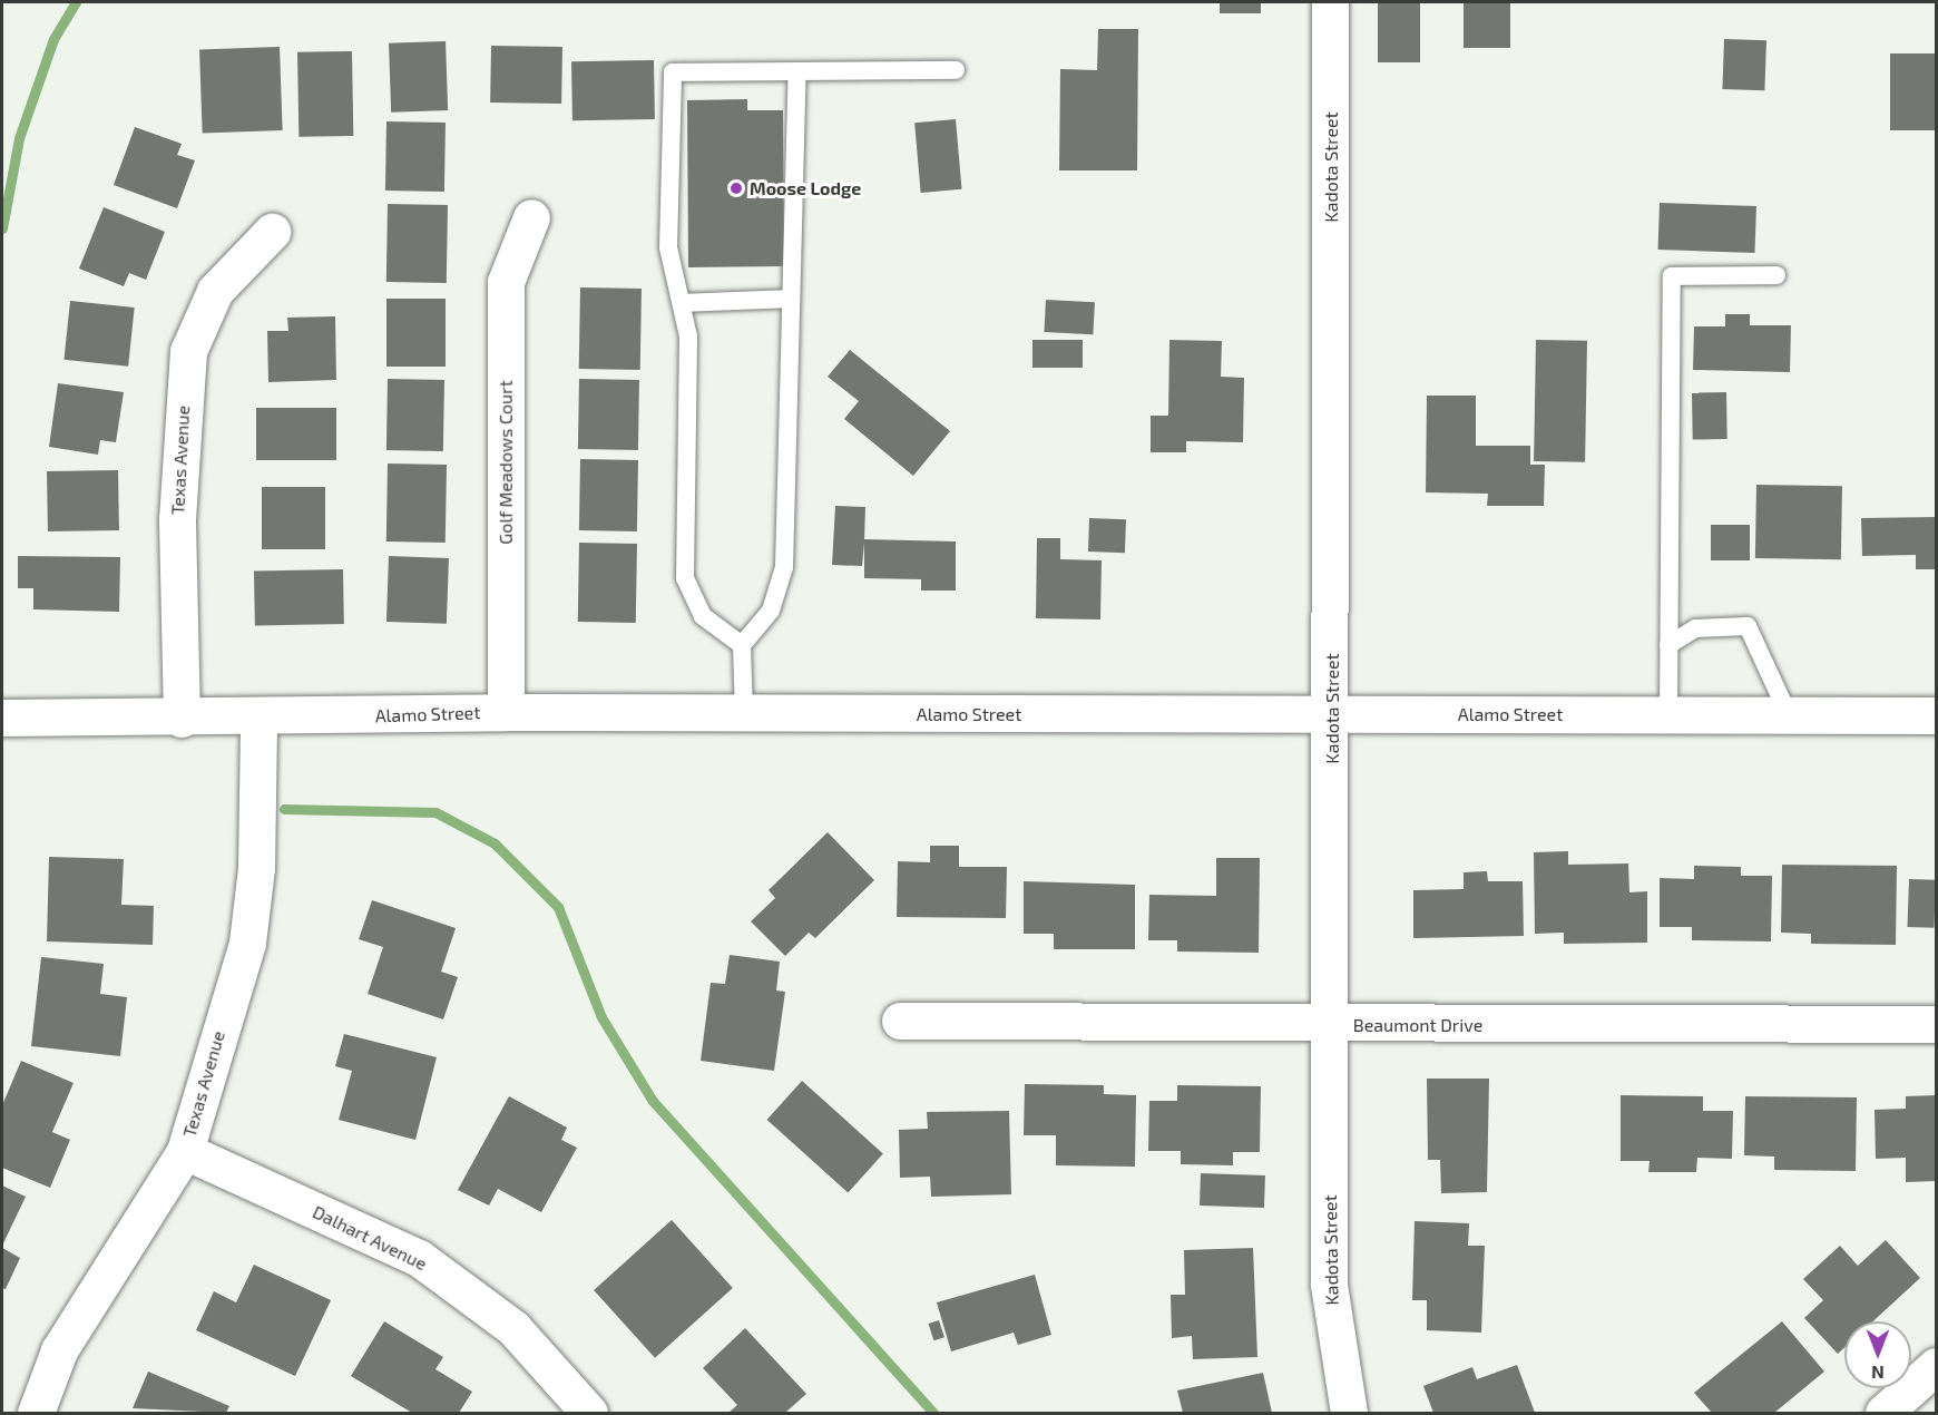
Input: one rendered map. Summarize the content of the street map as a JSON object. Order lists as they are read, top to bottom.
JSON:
{
  "streets": {
    "street": [
      "Kadota Street",
      "Texas Avenue",
      "Golf Meadows Court",
      "Alamo Street",
      "Beaumont Drive",
      "Dalhart Avenue"
    ]
  },
  "crossings": [
    ["Kadota Street", "Alamo Street"],
    ["Kadota Street", "Beaumont Drive"],
    ["Texas Avenue", "Alamo Street"],
    ["Texas Avenue", "Dalhart Avenue"],
    ["Golf Meadows Court", "Alamo Street"]
  ],
  "places": ["Moose Lodge"],
  "north": "bottom"
}
